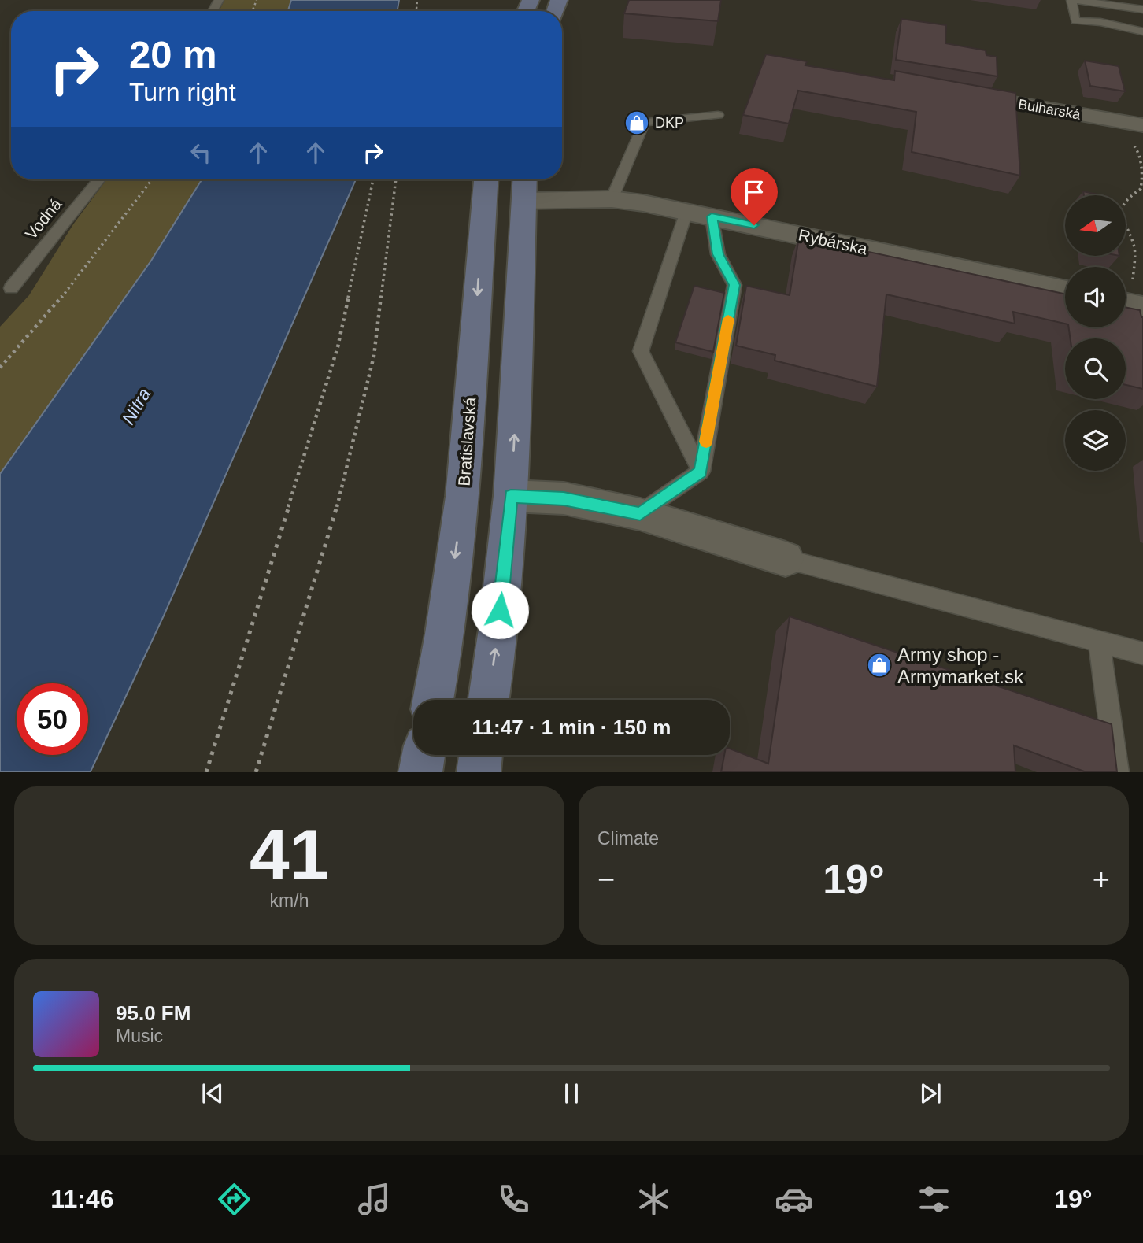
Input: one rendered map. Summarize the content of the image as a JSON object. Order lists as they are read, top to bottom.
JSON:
{
  "streets": {
    "main road": ["Bratislavská"],
    "street": ["Bulharská", "Rybárska"],
    "lane": ["Vodná"]
  },
  "water": ["Nitra"],
  "places": {
    "shop": ["DKP", "Army shop - Armymarket.sk"]
  },
  "north": "left",
  "page": {
    "turn": ["20 m", "Turn right"],
    "limit": "50",
    "trip": "11:47 · 1 min · 150 m",
    "tile": [
      ["41", "km/h"],
      "Climate"
    ],
    "heat": ["−", "19°", "+"],
    "song": ["95.0 FM", "Music"],
    "tabs": ["11:46", "19°"]
  }
}
